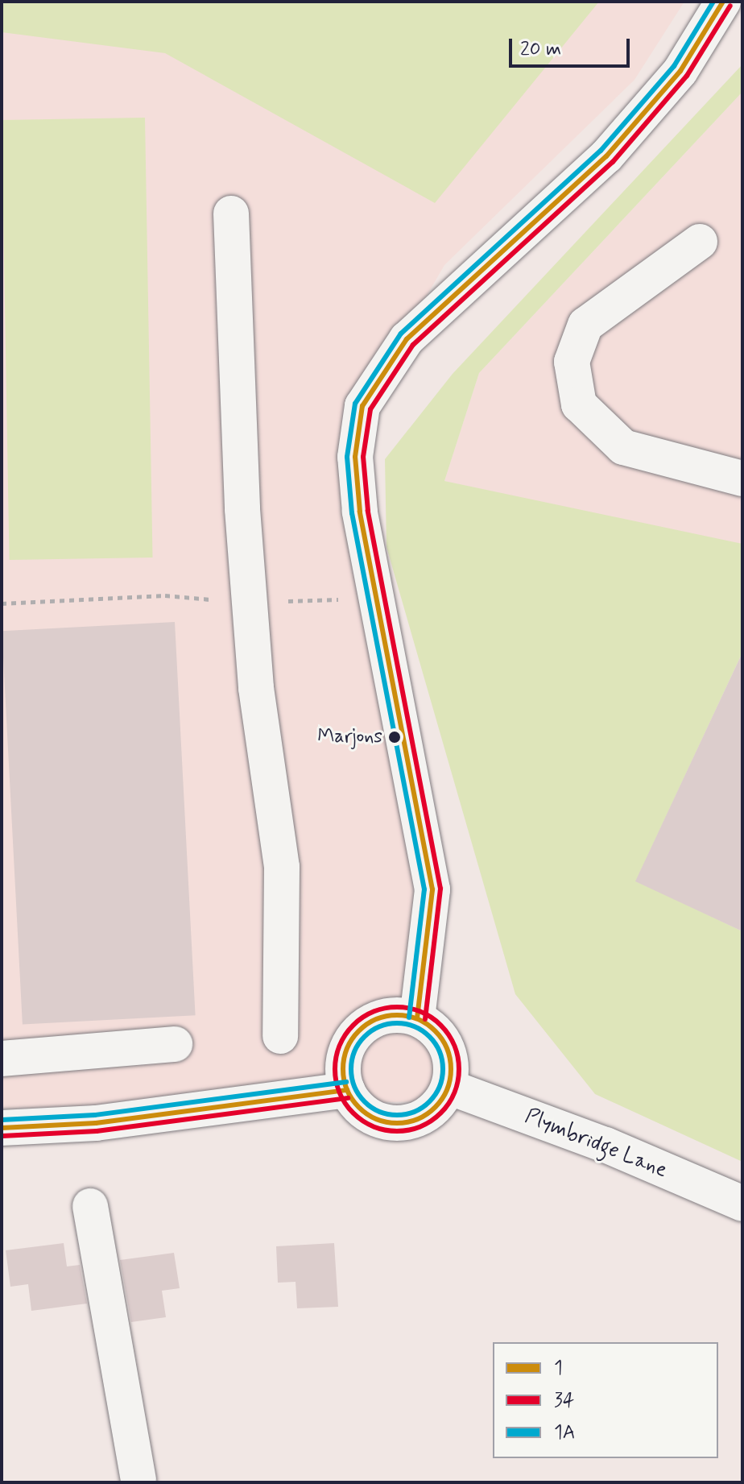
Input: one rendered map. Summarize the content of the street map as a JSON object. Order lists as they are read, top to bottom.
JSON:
{
  "streets": {
    "street": ["Plymbridge Lane"]
  },
  "places": ["Marjons"],
  "lines": ["transit line 1", "transit line 1A", "transit line 34"],
  "legend": ["1", "34", "1A"],
  "scale_bar": "20 m"
}
